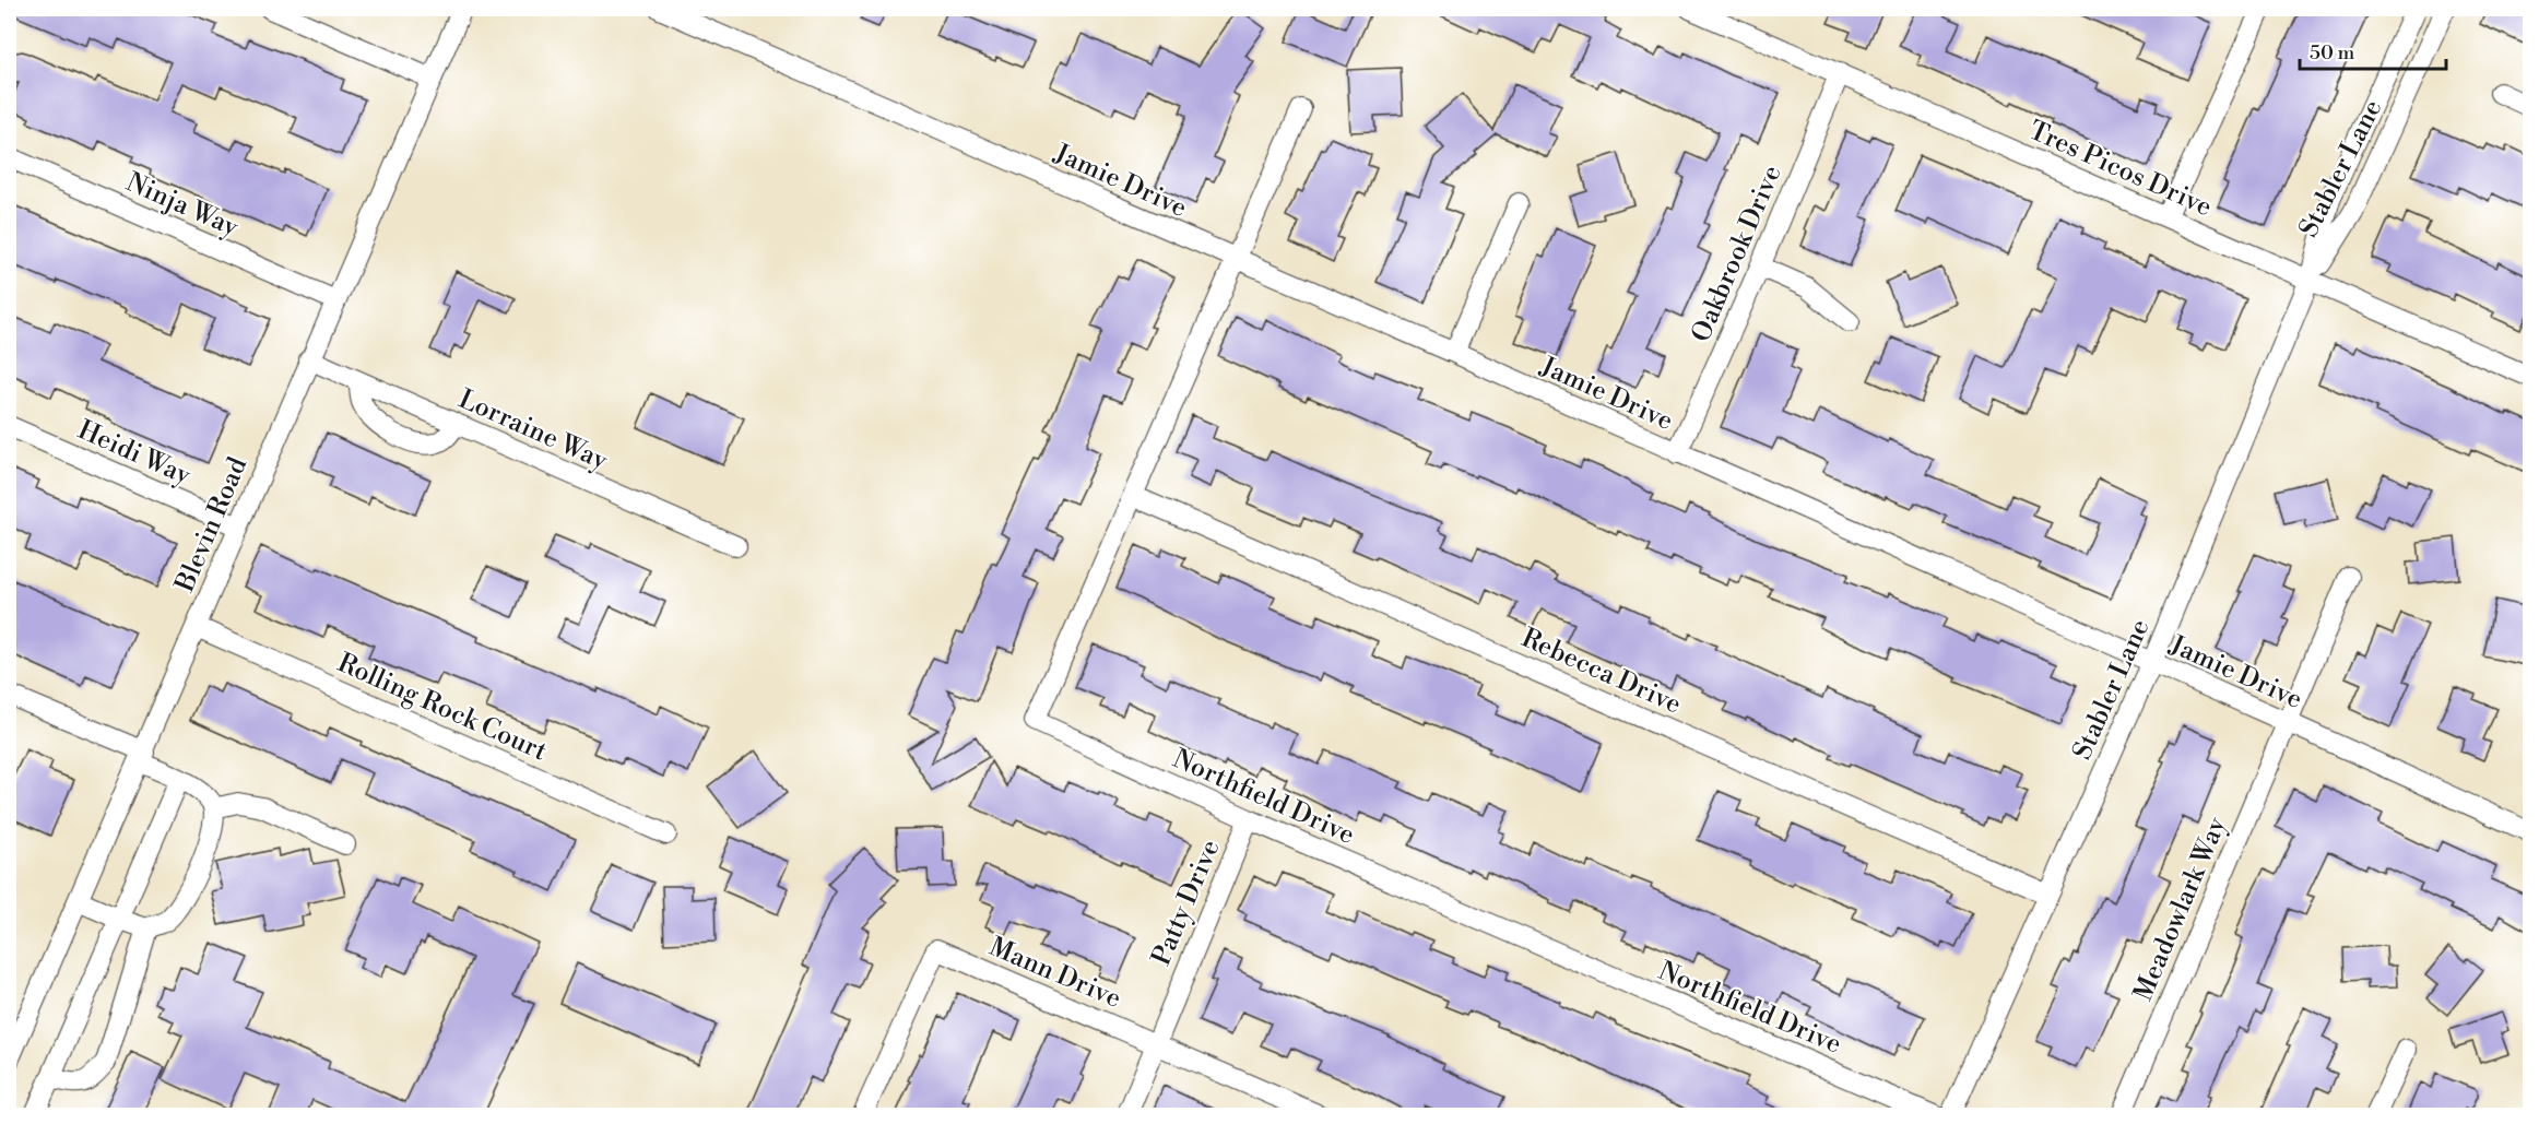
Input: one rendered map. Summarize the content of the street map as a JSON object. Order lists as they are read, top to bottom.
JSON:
{
  "streets": {
    "street": [
      "Tres Picos Drive",
      "Stabler Lane",
      "Jamie Drive",
      "Ninja Way",
      "Oakbrook Drive",
      "Lorraine Way",
      "Heidi Way",
      "Blevin Road",
      "Rebecca Drive",
      "Rolling Rock Court",
      "Northfield Drive",
      "Patty Drive",
      "Meadowlark Way",
      "Mann Drive"
    ]
  },
  "crossings": [
    ["Tres Picos Drive", "Stabler Lane"],
    ["Tres Picos Drive", "Oakbrook Drive"],
    ["Stabler Lane", "Jamie Drive"],
    ["Stabler Lane", "Rebecca Drive"],
    ["Jamie Drive", "Oakbrook Drive"],
    ["Jamie Drive", "Northfield Drive"],
    ["Jamie Drive", "Meadowlark Way"],
    ["Ninja Way", "Blevin Road"],
    ["Lorraine Way", "Blevin Road"],
    ["Heidi Way", "Blevin Road"],
    ["Blevin Road", "Rolling Rock Court"],
    ["Rebecca Drive", "Northfield Drive"],
    ["Northfield Drive", "Patty Drive"],
    ["Patty Drive", "Mann Drive"]
  ],
  "scale_bar": "50 m"
}
